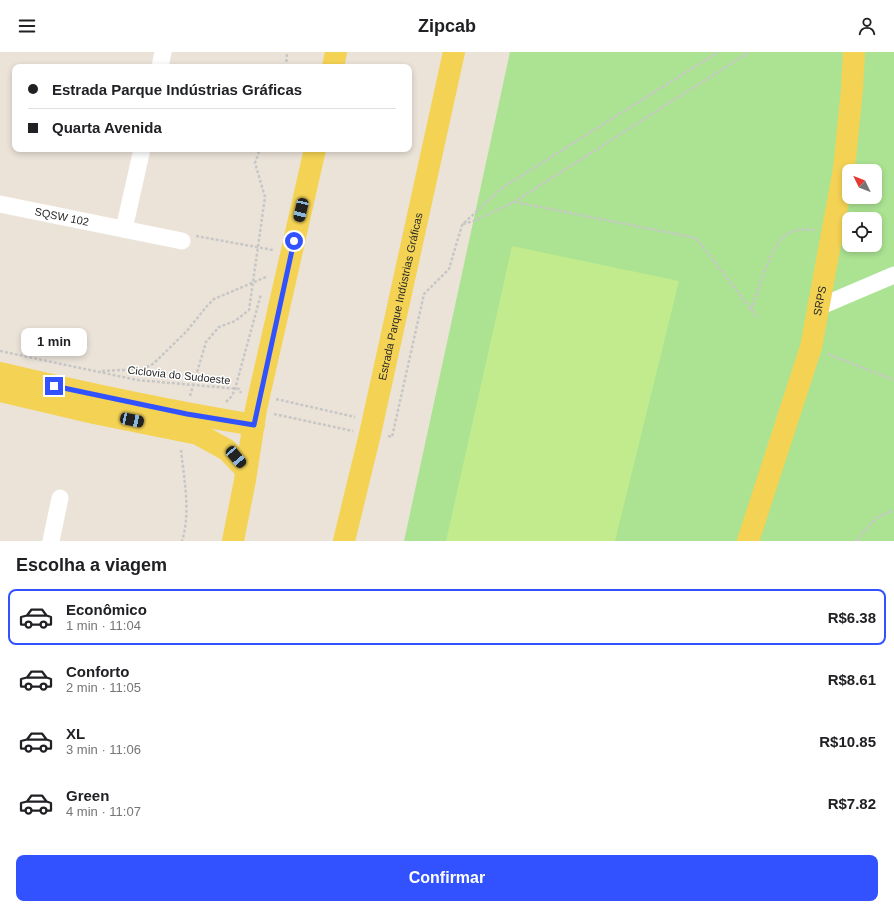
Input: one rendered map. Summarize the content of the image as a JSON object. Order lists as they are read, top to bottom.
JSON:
{
  "streets": {
    "main road": ["Estrada Parque Indústrias Gráficas", "SRPS"],
    "street": ["SQSW 102"],
    "path": ["Ciclovia do Sudoeste"]
  },
  "north": "top left",
  "page": {
    "header": "Zipcab",
    "banner": ["Estrada Parque Indústrias Gráficas", "Quarta Avenida"],
    "bubble": "1 min",
    "heading": "Escolha a viagem",
    "list": [
      {
        "name": "Econômico",
        "note": "1 min · 11:04",
        "value": "R$6.38"
      },
      {
        "name": "Conforto",
        "note": "2 min · 11:05",
        "value": "R$8.61"
      },
      {
        "name": "XL",
        "note": "3 min · 11:06",
        "value": "R$10.85"
      },
      {
        "name": "Green",
        "note": "4 min · 11:07",
        "value": "R$7.82"
      }
    ],
    "buttons": "Confirmar"
  }
}
